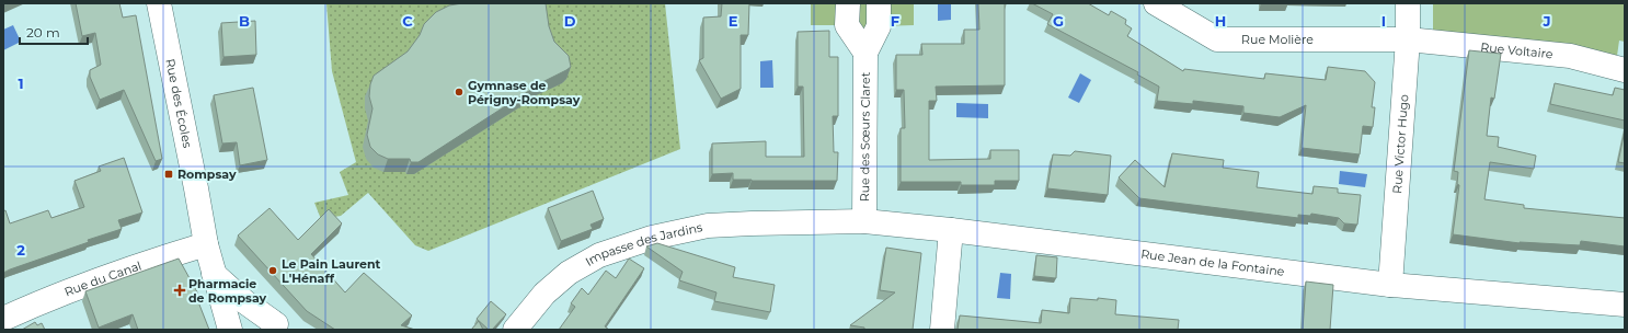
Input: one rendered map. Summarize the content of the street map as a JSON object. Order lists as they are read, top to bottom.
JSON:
{
  "streets": {
    "street": [
      "Rue Molière",
      "Rue Voltaire",
      "Rue des Écoles",
      "Rue des Sœurs Claret",
      "Rue Victor Hugo",
      "Impasse des Jardins",
      "Rue Jean de la Fontaine",
      "Rue du Canal"
    ]
  },
  "crossings": [
    ["Rue Molière", "Rue Voltaire"],
    ["Rue Molière", "Rue Victor Hugo"],
    ["Rue Voltaire", "Rue Victor Hugo"],
    ["Rue des Écoles", "Rue du Canal"],
    ["Rue des Sœurs Claret", "Rue Jean de la Fontaine"],
    ["Rue Victor Hugo", "Rue Jean de la Fontaine"],
    ["Impasse des Jardins", "Rue Jean de la Fontaine"]
  ],
  "places": {
    "other": ["Gymnase de Périgny-Rompsay", "Le Pain Laurent L'Hénaff"],
    "transit": ["Rompsay"],
    "health": ["Pharmacie de Rompsay"]
  },
  "scale_bar": "20 m",
  "grid": {
    "columns": [
      "B",
      "C",
      "D",
      "E",
      "F",
      "G",
      "H",
      "I",
      "J"
    ],
    "rows": ["1", "2"]
  }
}
